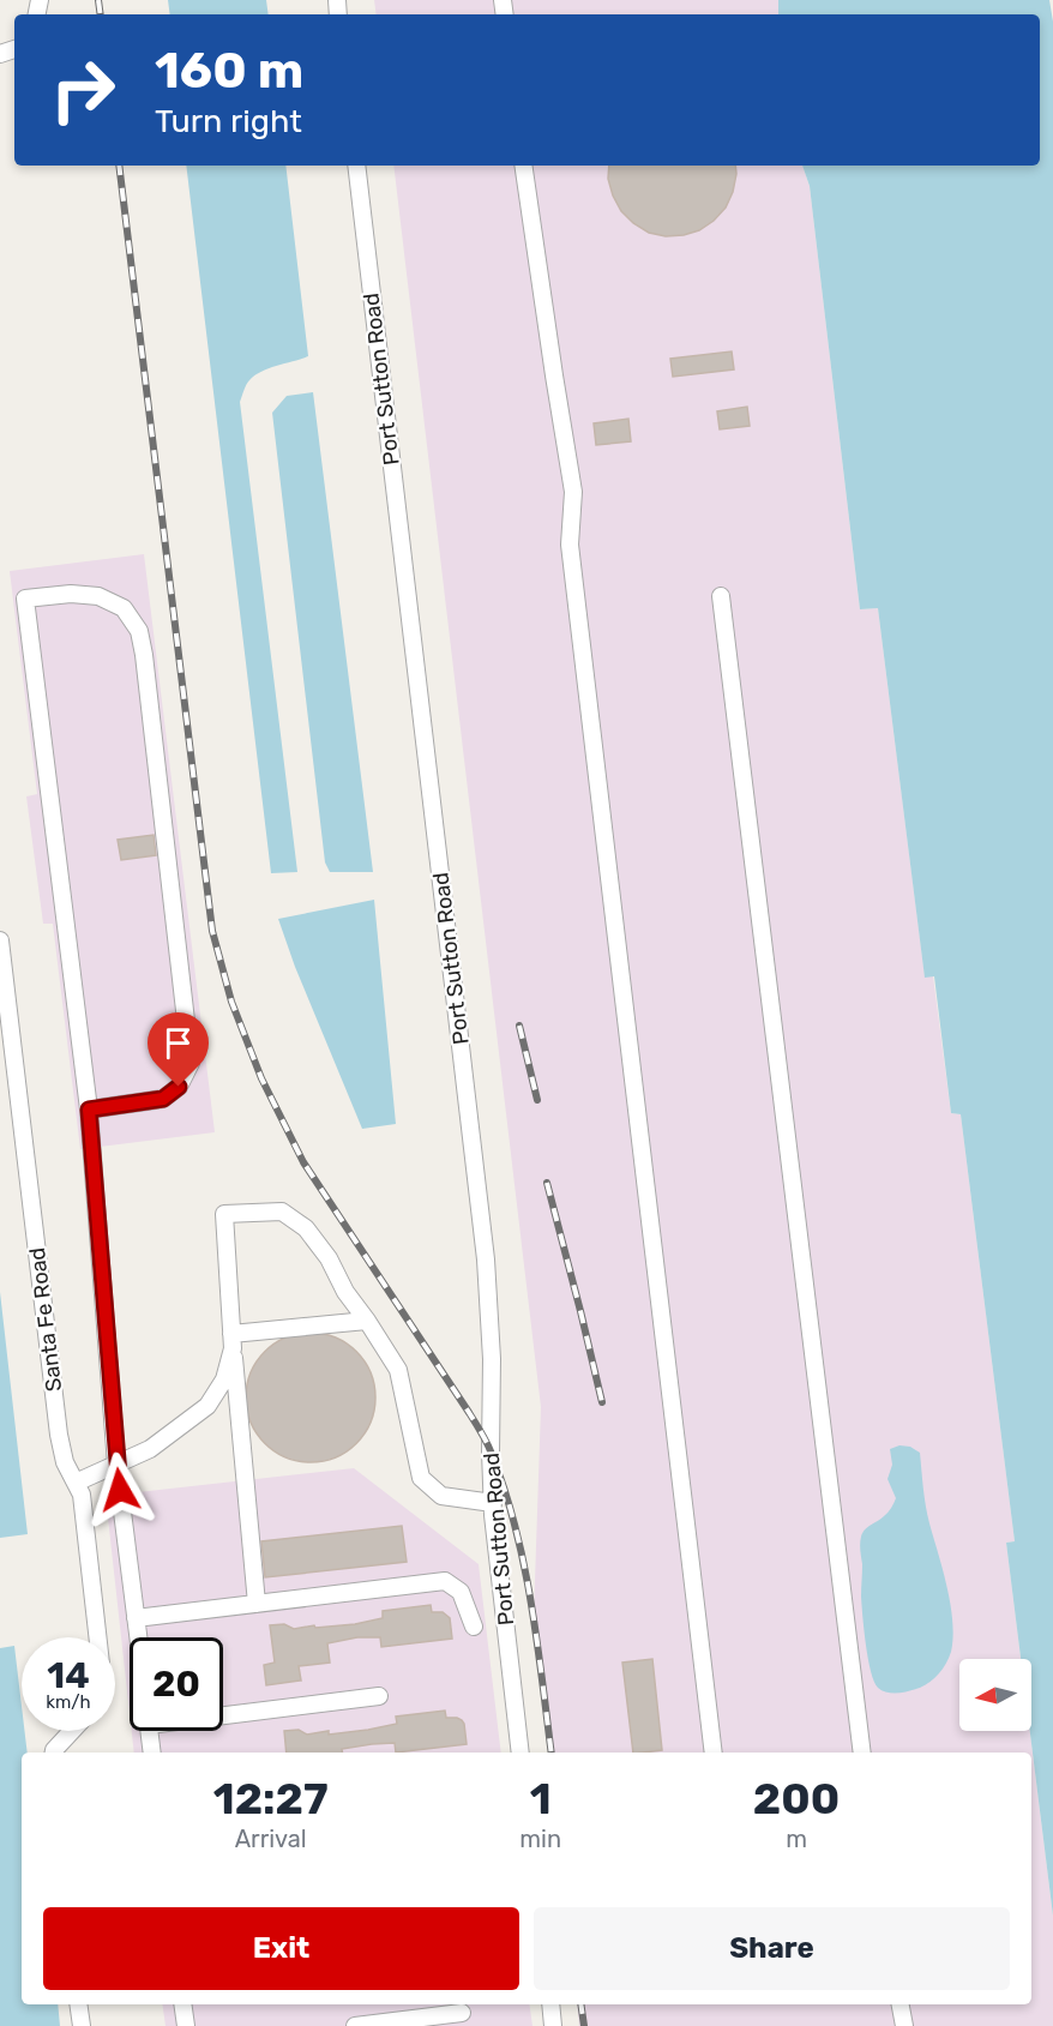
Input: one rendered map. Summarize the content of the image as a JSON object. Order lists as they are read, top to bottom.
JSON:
{
  "streets": {
    "street": ["Port Sutton Road", "Santa Fe Road"]
  },
  "north": "left",
  "page": {
    "turn": ["160 m", "Turn right"],
    "speed": "14 km/h",
    "limit": "20",
    "eta": [
      "12:27",
      "Arrival",
      "1",
      "min",
      "200",
      "m"
    ],
    "buttons": ["Exit", "Share"]
  }
}
